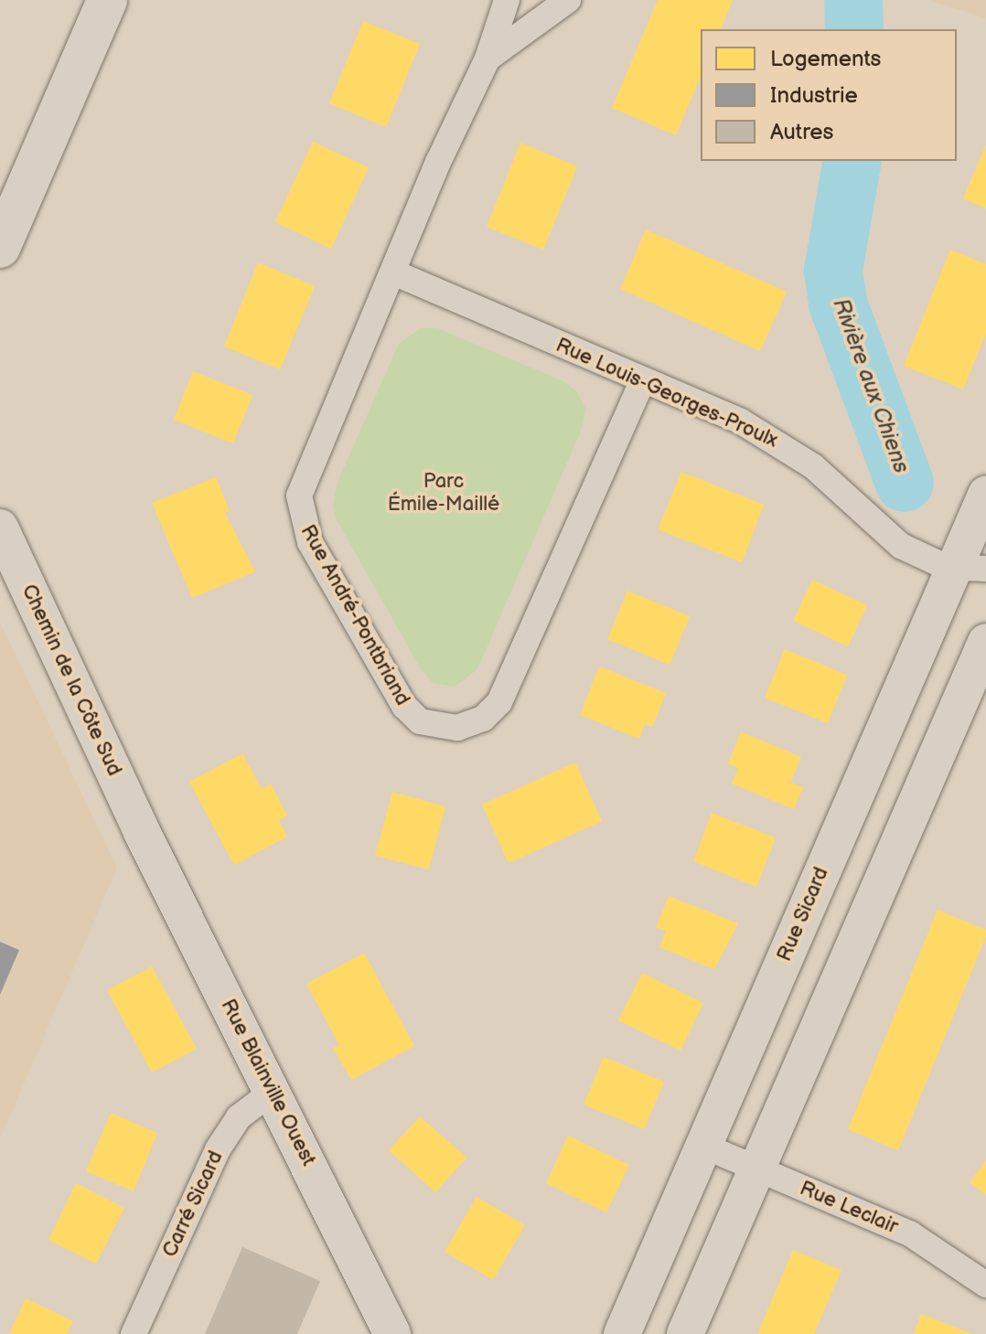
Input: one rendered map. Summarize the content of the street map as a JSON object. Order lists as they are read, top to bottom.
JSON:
{
  "streets": {
    "street": [
      "Rue Louis-Georges-Proulx",
      "Rue André-Pontbriand",
      "Chemin de la Côte Sud",
      "Rue Sicard",
      "Rue Blainville Ouest",
      "Carré Sicard",
      "Rue Leclair"
    ]
  },
  "crossings": [
    ["Rue Louis-Georges-Proulx", "Rue André-Pontbriand"],
    ["Rue Louis-Georges-Proulx", "Rue Sicard"],
    ["Chemin de la Côte Sud", "Rue Blainville Ouest"],
    ["Rue Sicard", "Rue Leclair"],
    ["Rue Blainville Ouest", "Carré Sicard"]
  ],
  "water": ["Rivière aux Chiens"],
  "parks": ["Parc Émile-Maillé"],
  "legend": ["Logements", "Industrie", "Autres"]
}
